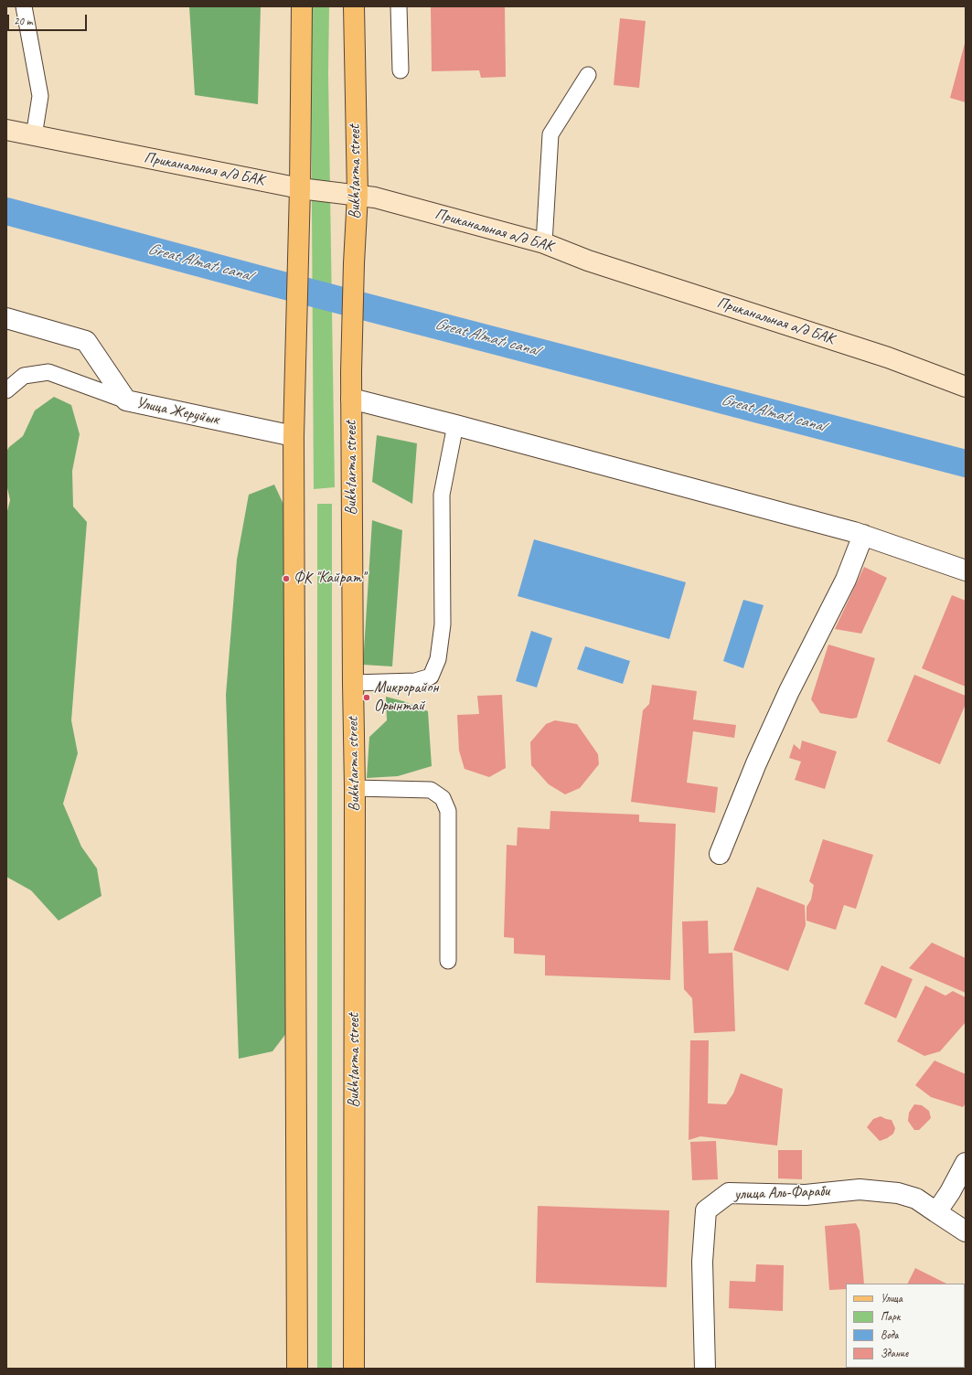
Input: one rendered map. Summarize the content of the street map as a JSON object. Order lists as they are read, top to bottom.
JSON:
{
  "streets": {
    "main road": ["Приканальная а/д БАК", "Bukhtarma street"],
    "street": ["Улица Жеруйык", "улица Аль-Фараби"]
  },
  "crossings": [
    ["Приканальная а/д БАК", "Bukhtarma street"]
  ],
  "water": ["Great Almatı canal"],
  "places": ["ФК \"Кайрат\"", "Микрорайон Орынтай"],
  "legend": [
    "Улица",
    "Парк",
    "Вода",
    "Здание"
  ],
  "scale_bar": "20 m"
}
